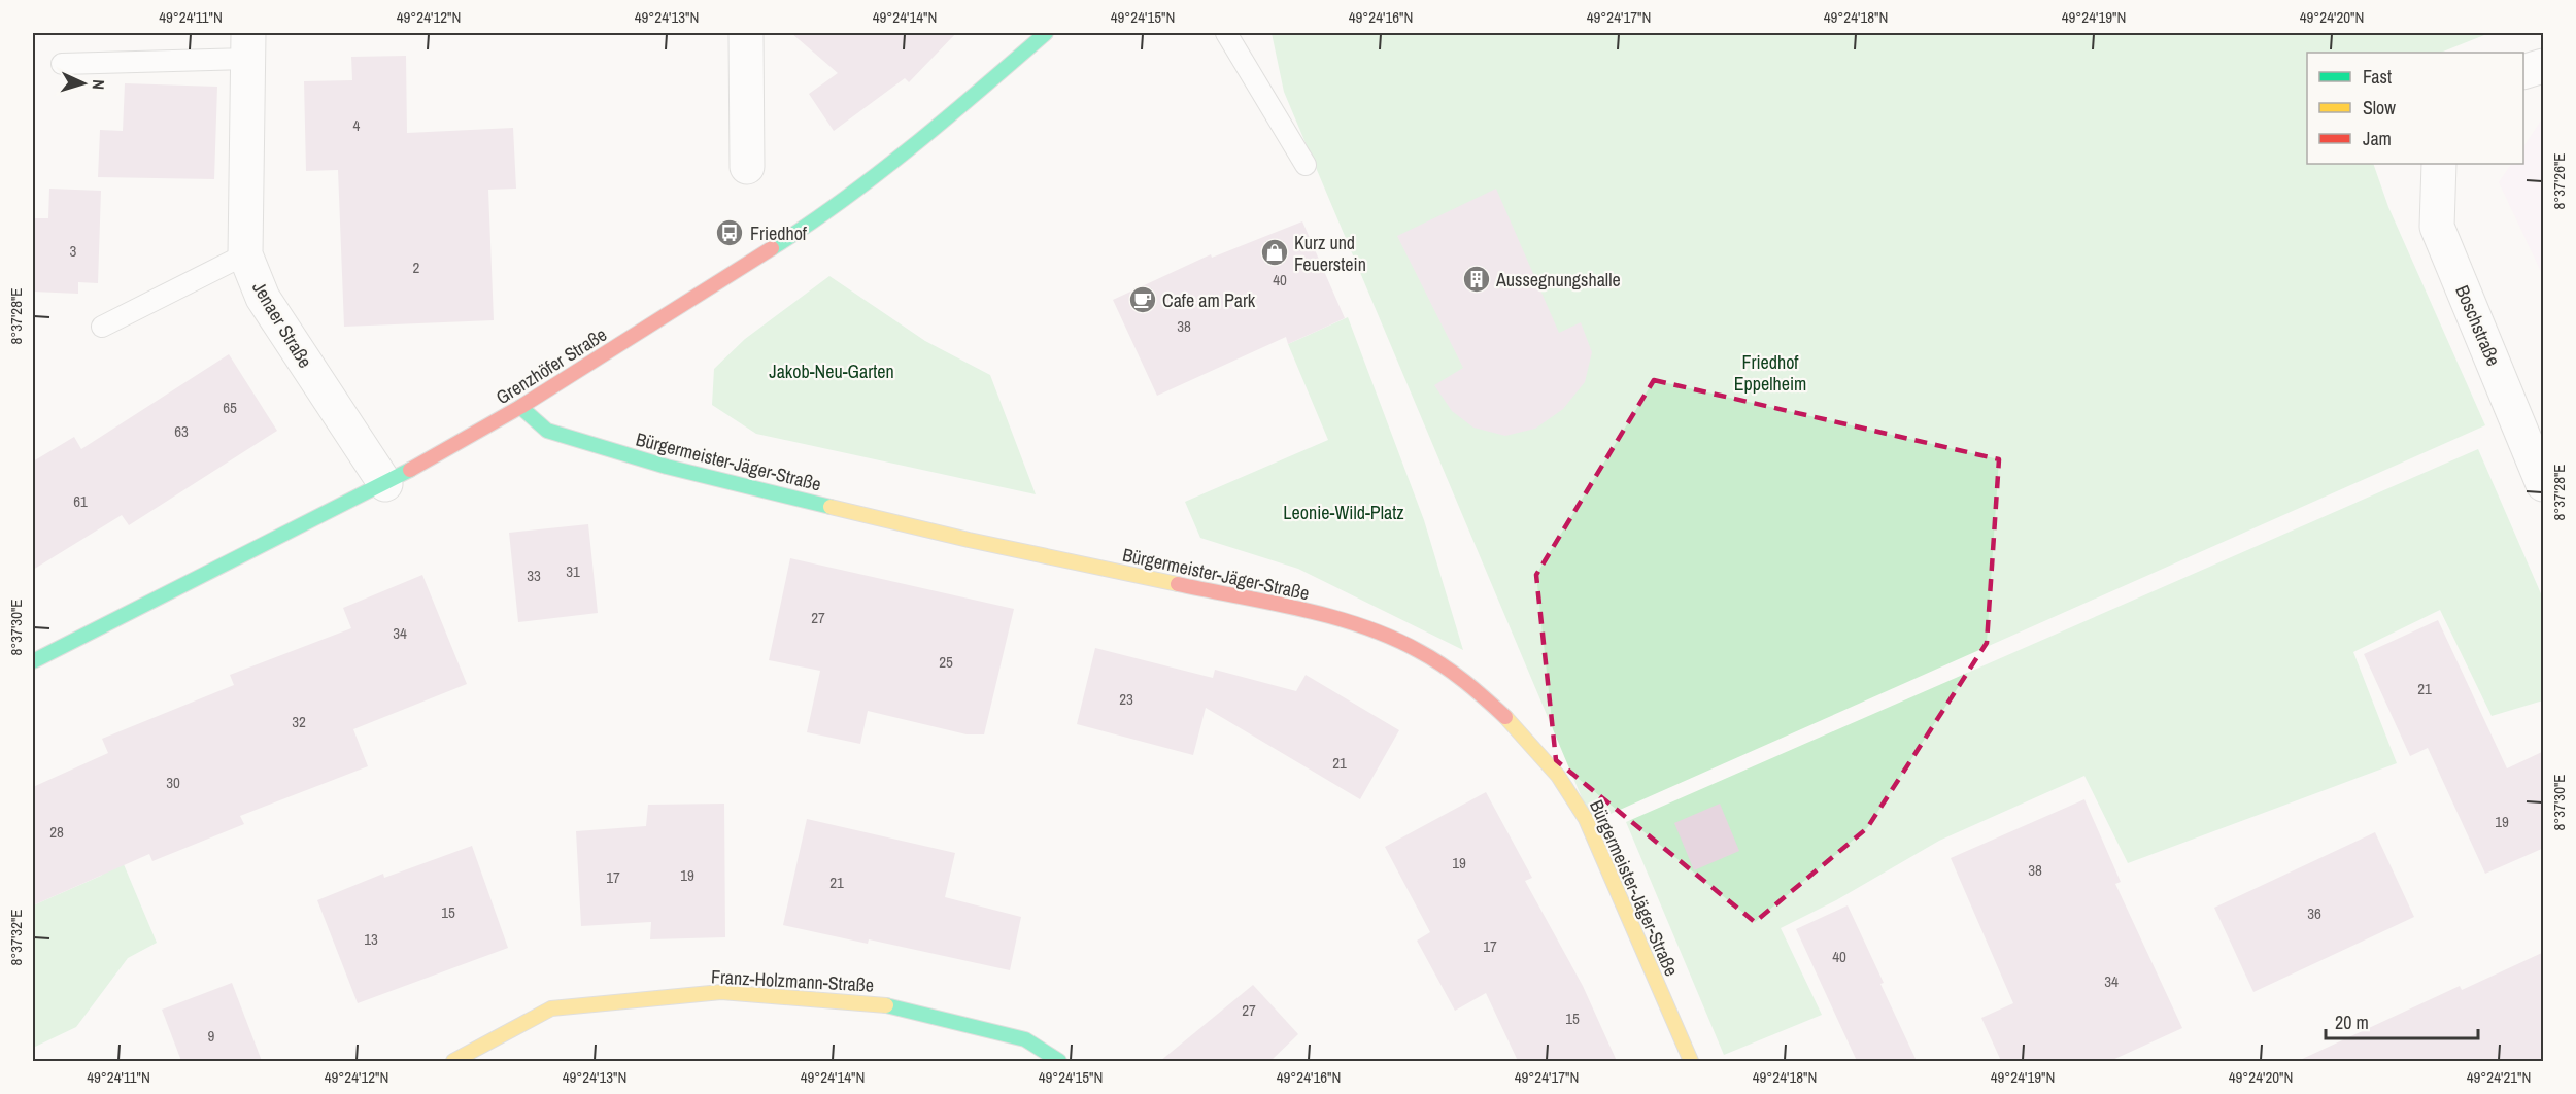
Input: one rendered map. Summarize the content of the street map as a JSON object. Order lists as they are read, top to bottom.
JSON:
{
  "streets": {
    "street": [
      "Jenaer Straße",
      "Boschstraße",
      "Grenzhöfer Straße",
      "Bürgermeister-Jäger-Straße",
      "Franz-Holzmann-Straße"
    ]
  },
  "crossings": [
    ["Jenaer Straße", "Grenzhöfer Straße"],
    ["Grenzhöfer Straße", "Bürgermeister-Jäger-Straße"]
  ],
  "parks": ["Friedhof Eppelheim", "Jakob-Neu-Garten", "Leonie-Wild-Platz"],
  "places": {
    "bus stop": ["Friedhof"],
    "shop": ["Kurz und Feuerstein"],
    "building": ["Aussegnungshalle"],
    "cafe": ["Cafe am Park"]
  },
  "house_numbers": [
    "4",
    "3",
    "2",
    "40",
    "38",
    "65",
    "63",
    "61",
    "31",
    "33",
    "27",
    "34",
    "25",
    "21",
    "23",
    "32",
    "21",
    "30",
    "19",
    "28",
    "19",
    "38",
    "19",
    "17",
    "21",
    "15",
    "36",
    "13",
    "17",
    "40",
    "34",
    "27",
    "15",
    "9"
  ],
  "legend": ["Fast", "Slow", "Jam"],
  "scale_bar": "20 m",
  "north": "right",
  "coordinates": [
    "49°24'11\"N",
    "49°24'12\"N",
    "49°24'13\"N",
    "49°24'14\"N",
    "49°24'15\"N",
    "49°24'16\"N",
    "49°24'17\"N",
    "49°24'18\"N",
    "49°24'19\"N",
    "49°24'20\"N",
    "8°37'26\"E",
    "8°37'28\"E",
    "8°37'30\"E",
    "8°37'32\"E",
    "49°24'21\"N"
  ]
}
